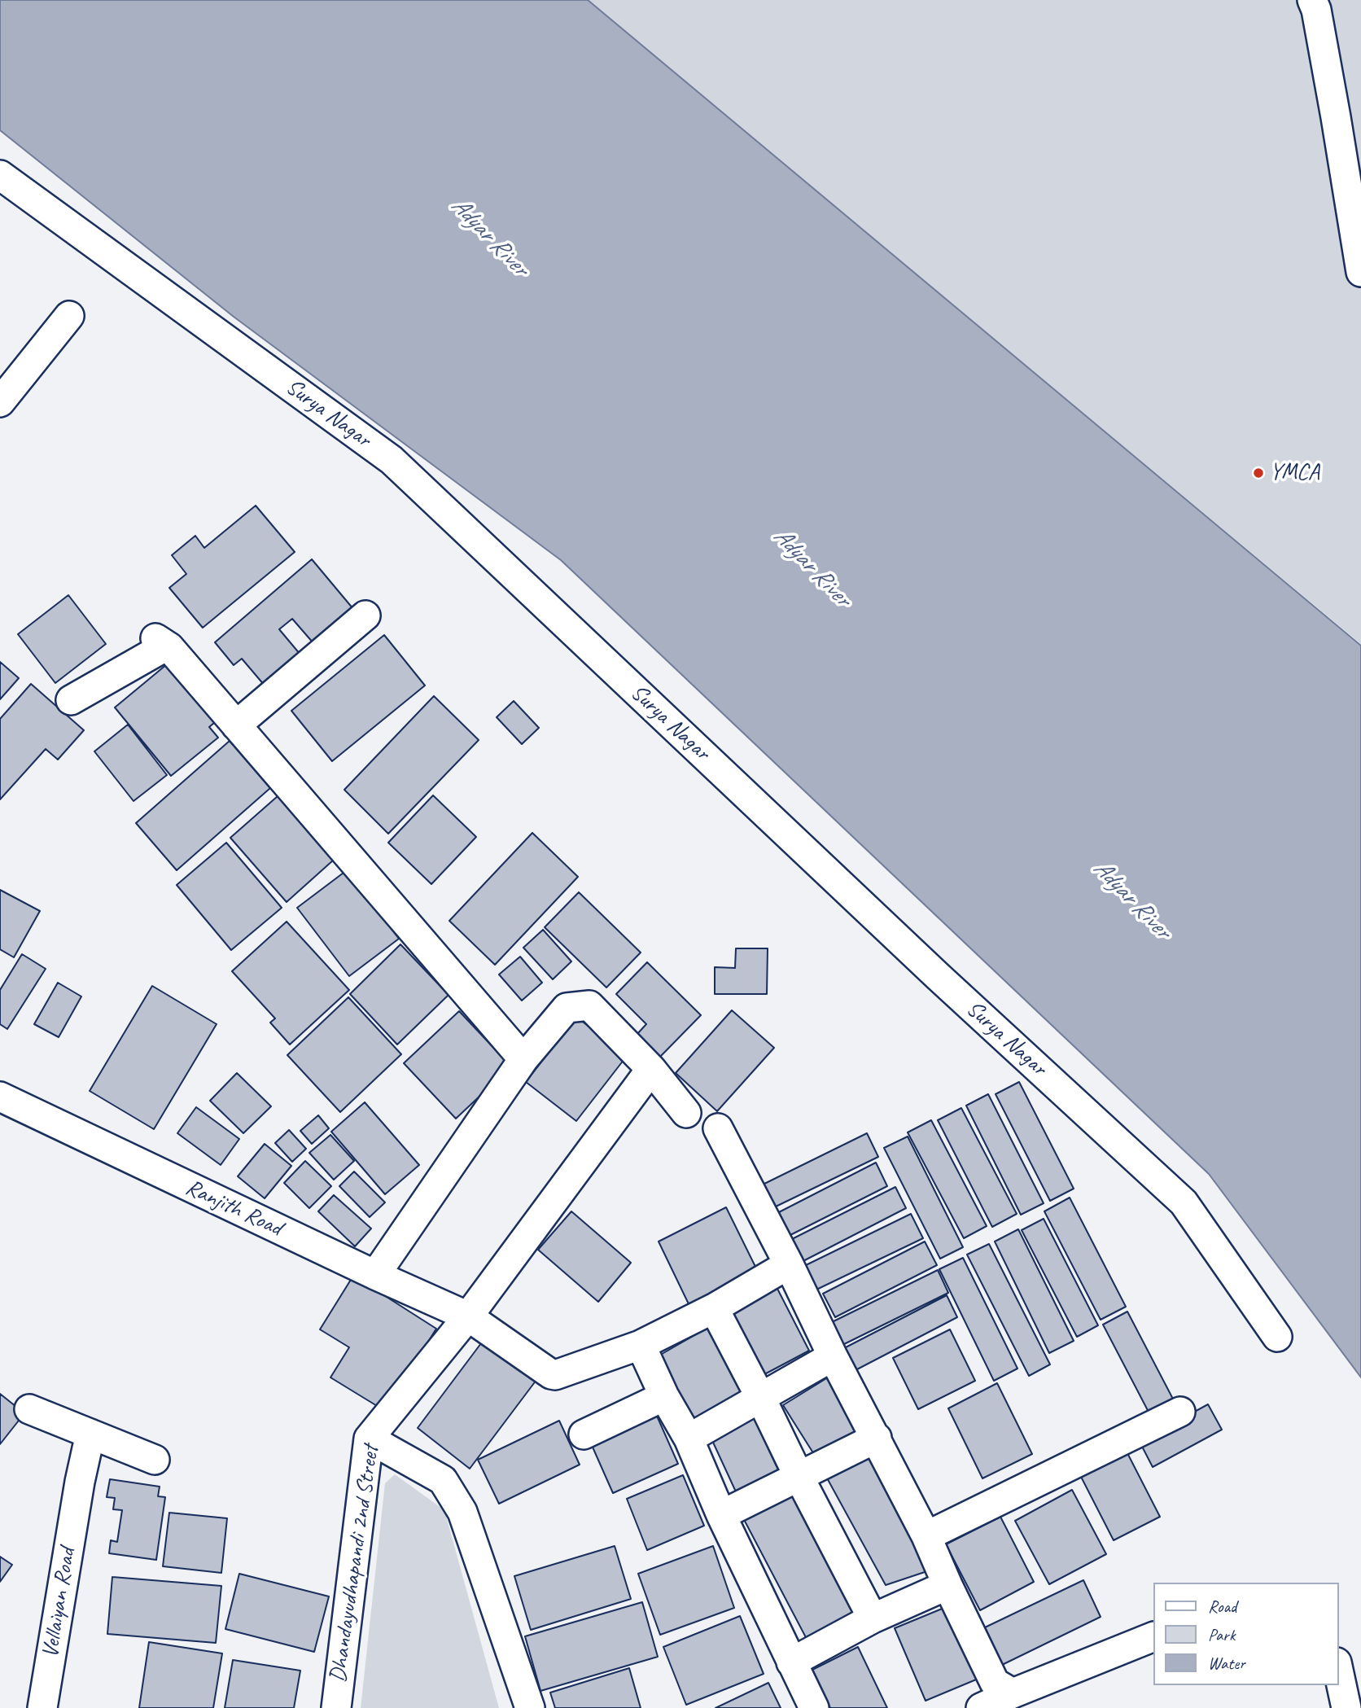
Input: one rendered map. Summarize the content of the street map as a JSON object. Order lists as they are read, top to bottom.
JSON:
{
  "streets": {
    "street": [
      "Surya Nagar",
      "Ranjith Road",
      "Dhandayudhapandi 2nd Street",
      "Vellaiyan Road"
    ]
  },
  "crossings": [
    ["Ranjith Road", "Dhandayudhapandi 2nd Street"]
  ],
  "water": ["Adyar River"],
  "places": ["YMCA"],
  "legend": ["Road", "Park", "Water"]
}
